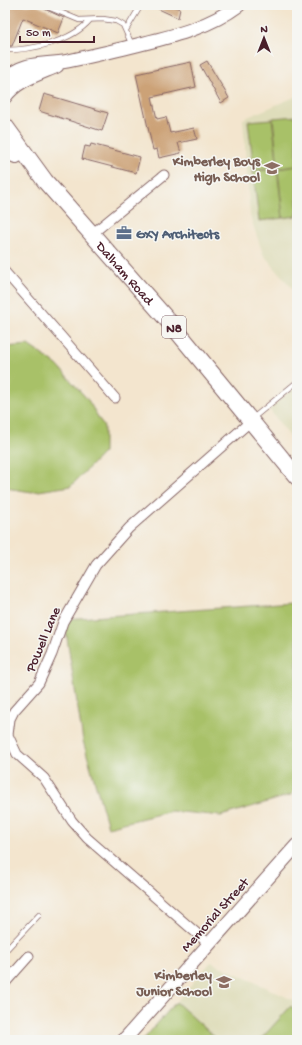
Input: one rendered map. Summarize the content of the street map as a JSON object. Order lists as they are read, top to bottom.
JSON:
{
  "streets": {
    "highway": ["Dalham Road", "N8"],
    "street": ["Powell Lane", "Memorial Street"]
  },
  "crossings": [
    ["Dalham Road", "Powell Lane"],
    ["Powell Lane", "Memorial Street"]
  ],
  "places": {
    "school or university": ["Kimberley Boys High School", "Kimberley Junior School"],
    "office": ["GXY Architects"]
  },
  "scale_bar": "50 m",
  "north": "top"
}
